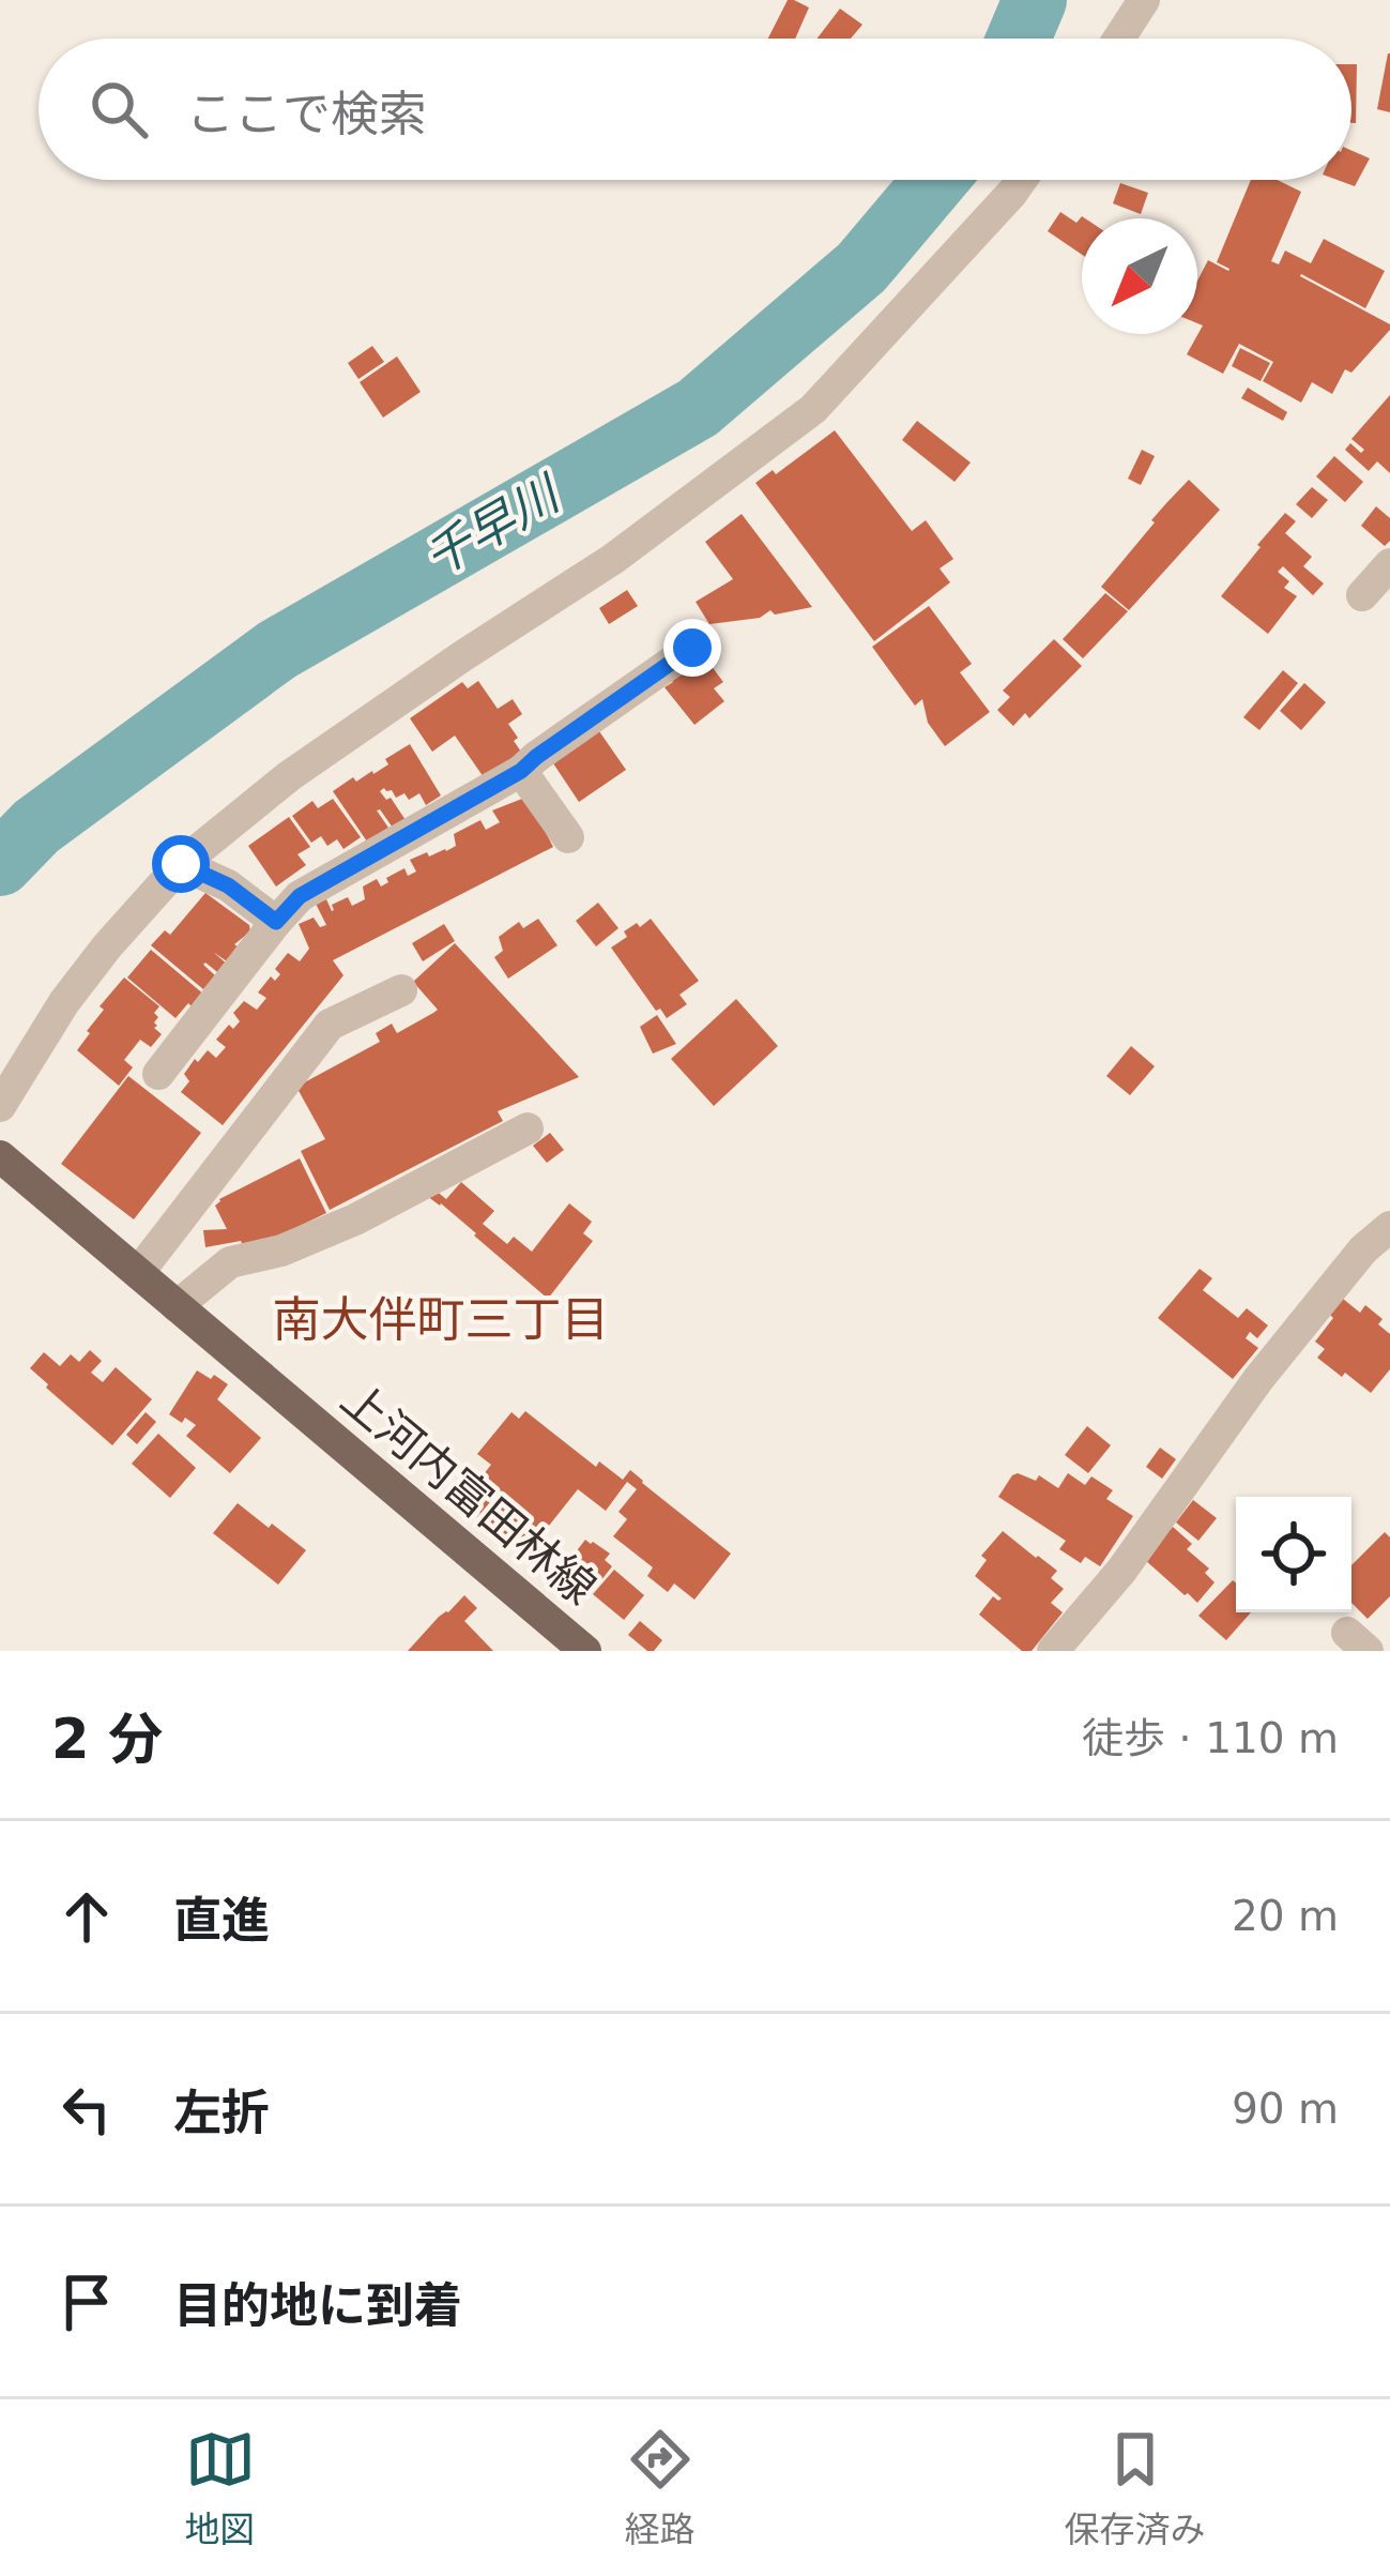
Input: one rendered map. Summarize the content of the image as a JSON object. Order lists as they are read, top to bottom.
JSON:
{
  "streets": {
    "main road": ["上河内富田林線"]
  },
  "districts": ["南大伴町三丁目"],
  "water": ["千早川"],
  "north": "bottom left",
  "page": {
    "search": "ここで検索",
    "heading": ["2 分", "徒歩 · 110 m"],
    "list": [
      ["直進", "20 m"],
      ["左折", "90 m"],
      "目的地に到着"
    ],
    "nav": ["地図", "経路", "保存済み"]
  }
}
